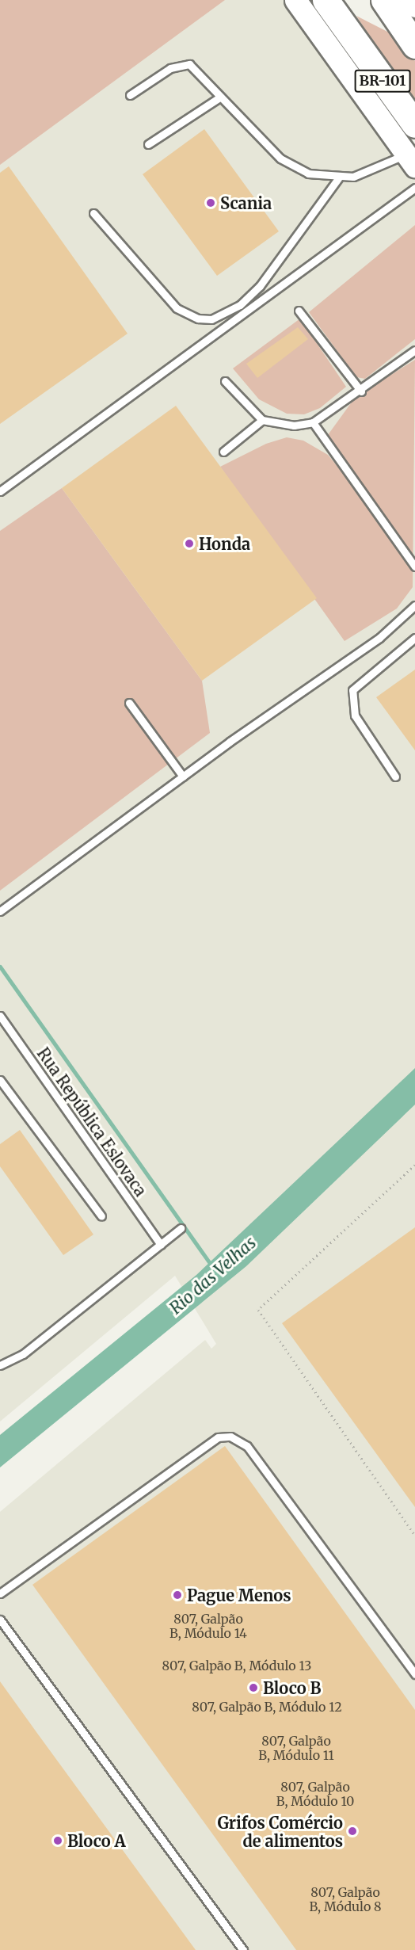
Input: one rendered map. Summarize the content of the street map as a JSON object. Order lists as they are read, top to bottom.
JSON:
{
  "streets": {
    "highway": ["BR-101"],
    "lane": ["Rua República Eslovaca"]
  },
  "water": ["Rio das Velhas"],
  "places": [
    "Scania",
    "Honda",
    "Pague Menos",
    "Bloco B",
    "Grifos Comércio de alimentos",
    "Bloco A"
  ],
  "house_numbers": [
    "807, Galpão B, Módulo 14",
    "807, Galpão B, Módulo 13",
    "807, Galpão B, Módulo 12",
    "807, Galpão B, Módulo 11",
    "807, Galpão B, Módulo 10",
    "807, Galpão B, Módulo 8"
  ]
}
